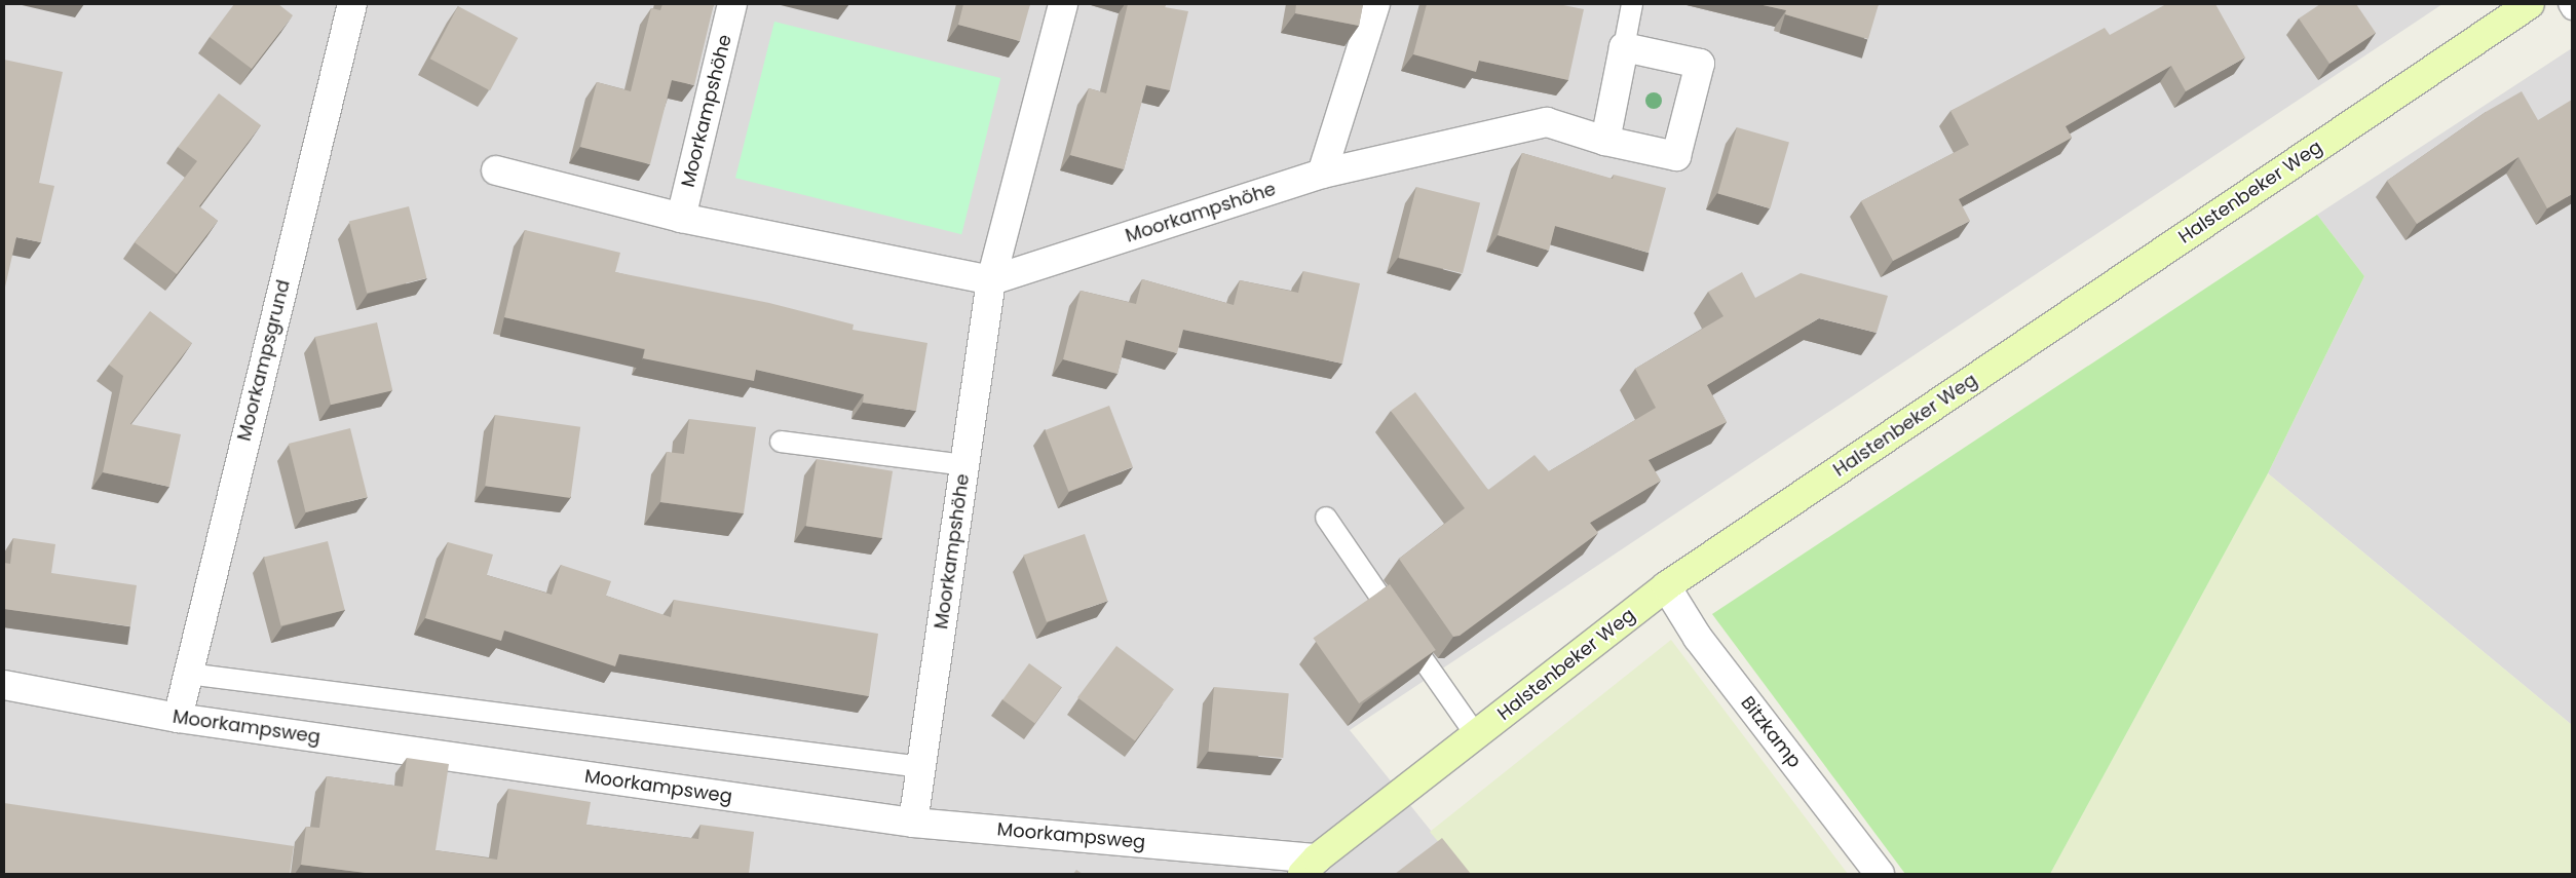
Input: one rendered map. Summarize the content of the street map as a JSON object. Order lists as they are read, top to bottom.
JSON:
{
  "streets": {
    "main road": ["Halstenbeker Weg"],
    "street": [
      "Moorkampshöhe",
      "Moorkampsgrund",
      "Moorkampsweg",
      "Bitzkamp"
    ]
  },
  "crossings": [
    ["Moorkampshöhe", "Moorkampsweg"],
    ["Halstenbeker Weg", "Moorkampsweg"],
    ["Halstenbeker Weg", "Bitzkamp"],
    ["Moorkampsgrund", "Moorkampsweg"]
  ]
}
